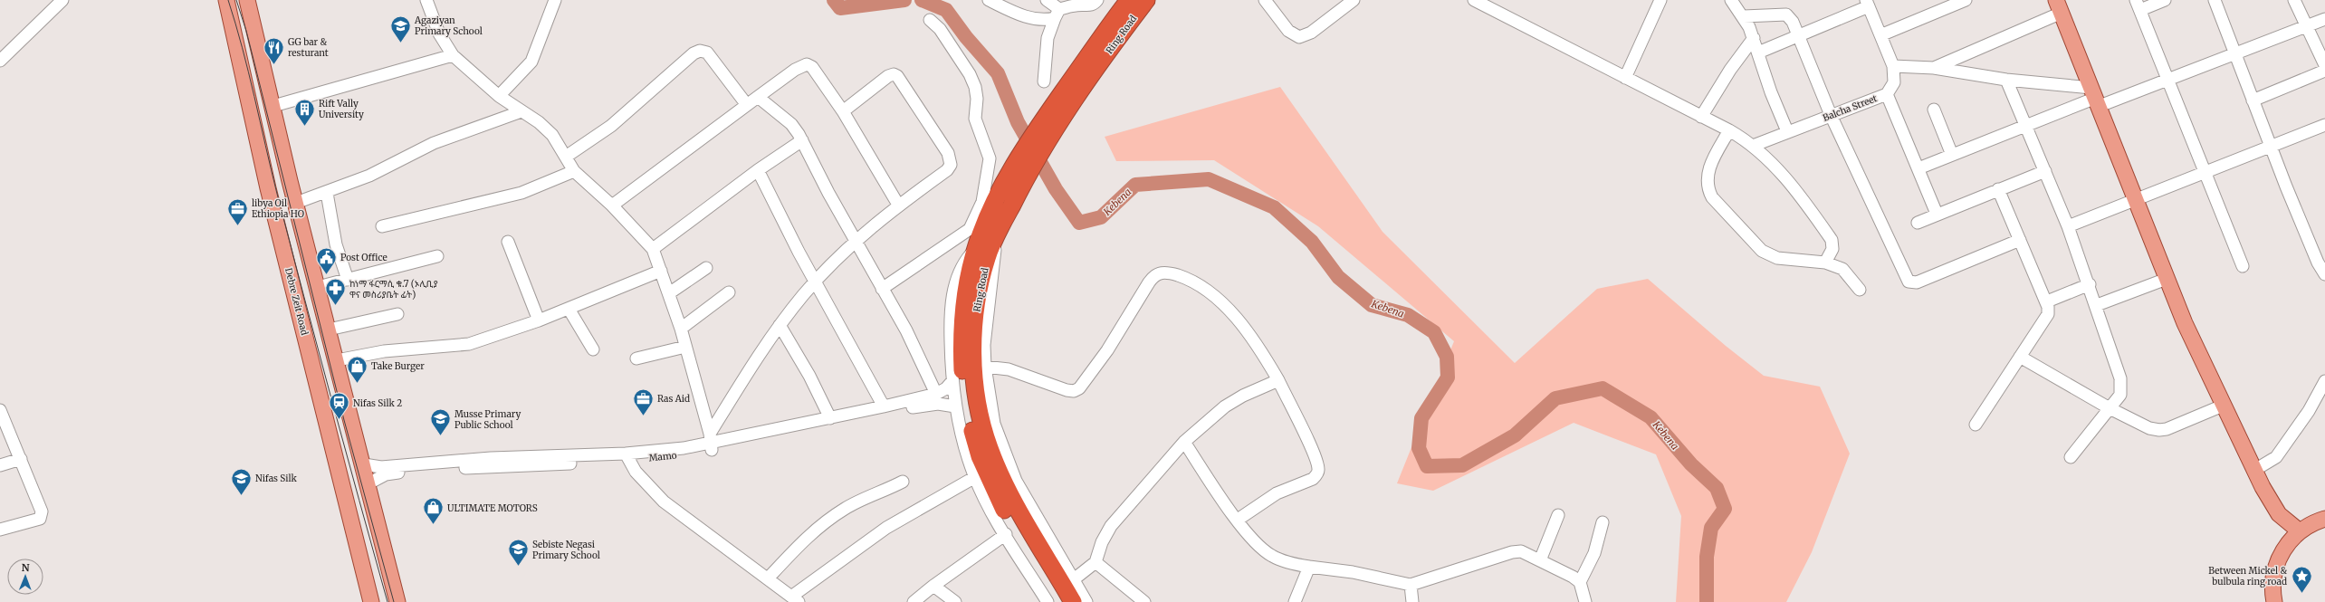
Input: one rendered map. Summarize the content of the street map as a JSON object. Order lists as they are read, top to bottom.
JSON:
{
  "streets": {
    "highway": ["Ring Road"],
    "main road": ["Debre Zeit Road"],
    "street": ["Balcha Street", "Mamo"]
  },
  "water": ["Kebena"],
  "places": {
    "school or university": [
      "Agaziyan Primary School",
      "Musse Primary Public School",
      "Nifas Silk",
      "Sebiste Negasi Primary School"
    ],
    "restaurant": ["GG bar & resturant"],
    "building": ["Rift Vally University"],
    "office": ["libya Oil Ethiopia HO", "Ras Aid"],
    "public building": ["Post Office"],
    "pharmacy": ["ከነማ ፋርማሲ ቁ.7 (ኦሊቢያ ዋና መስሪያቤት ፊት)"],
    "shop": ["Take Burger", "ULTIMATE MOTORS"],
    "station": ["Nifas Silk 2"],
    "place": ["Between Mickel & bulbula ring road"]
  },
  "north": "top"
}
